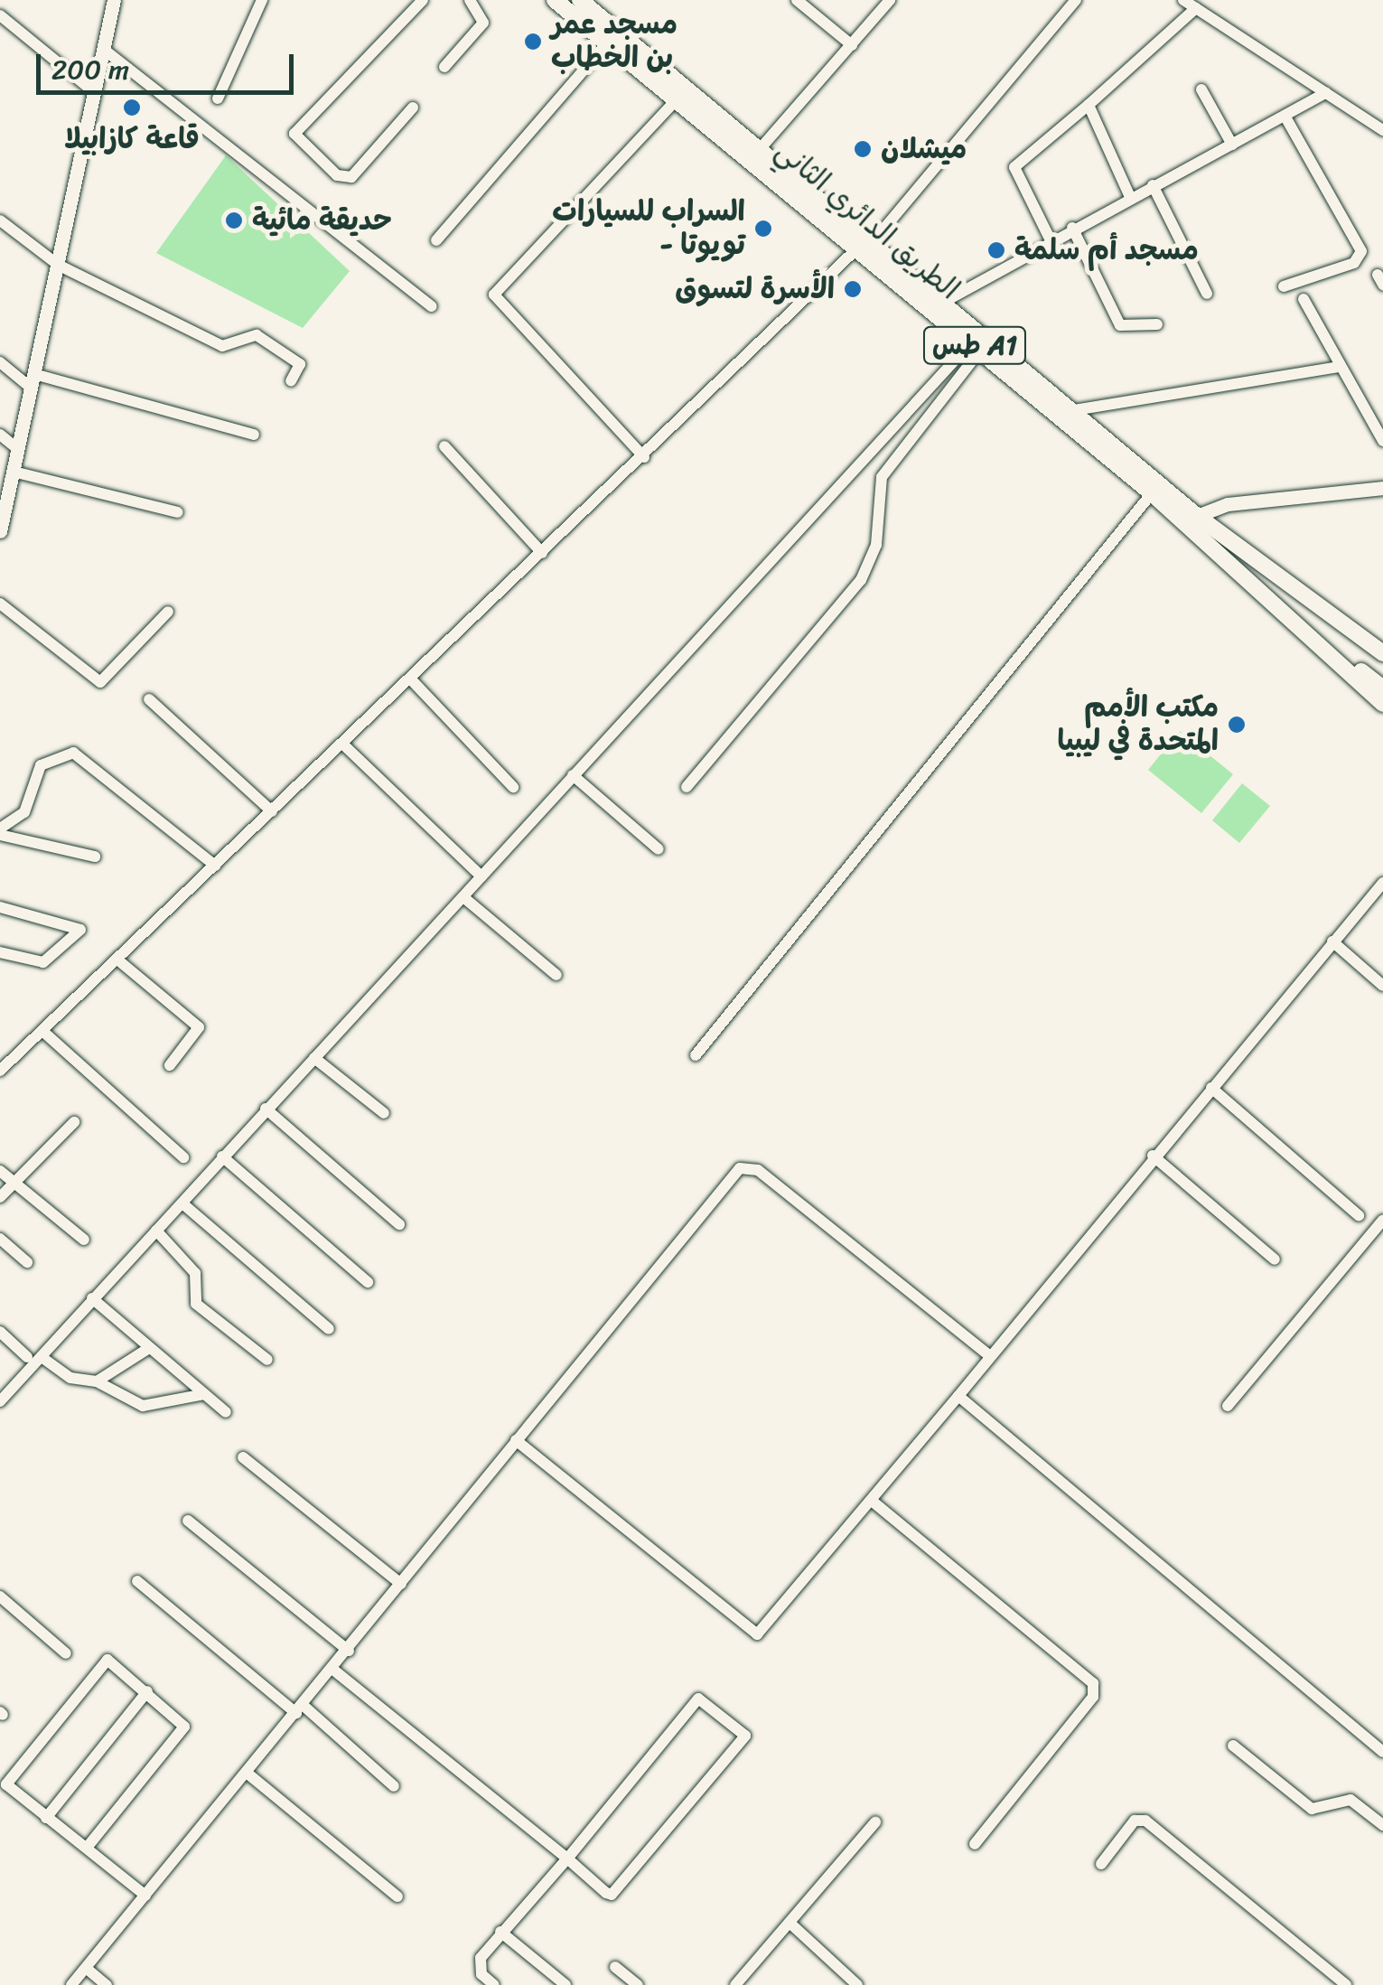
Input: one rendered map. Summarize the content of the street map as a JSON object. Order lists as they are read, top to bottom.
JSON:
{
  "streets": {
    "highway": ["الطريق الدائري الثاني", "طس A1"]
  },
  "places": [
    "مسجد عمر بن الخطاب",
    "قاعة كازابيلا",
    "ميشلان",
    "حديقة مائية",
    "السراب للسيارات - تويوتا",
    "مسجد أم سلمة",
    "الأسرة لتسوق",
    "مكتب الأمم المتحدة في ليبيا"
  ],
  "scale_bar": "200 m"
}
